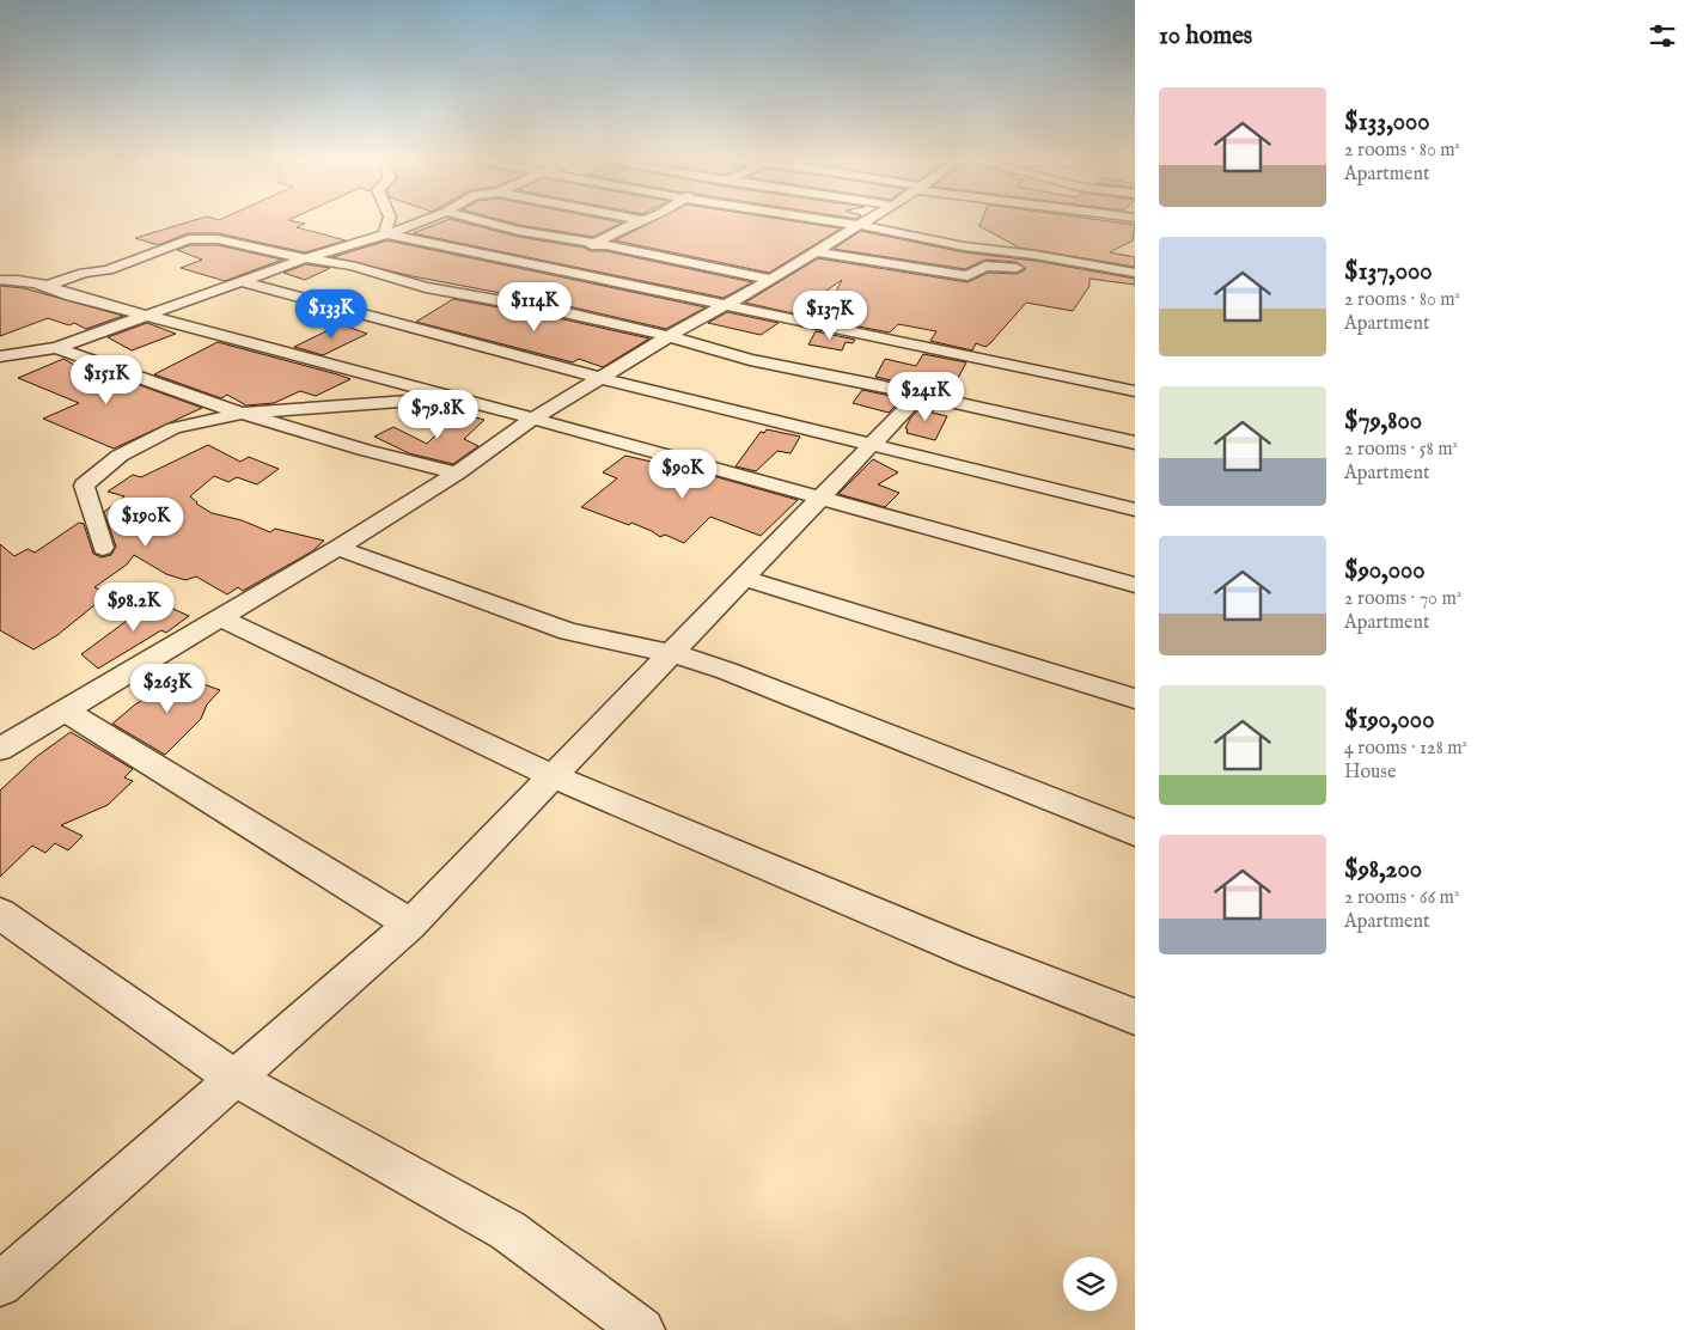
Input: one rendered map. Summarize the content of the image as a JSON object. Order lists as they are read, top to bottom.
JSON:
{
  "page": {
    "heading": "10 homes",
    "list": [
      {
        "name": "$133,000",
        "note": "2 rooms · 80 m² · Apartment"
      },
      {
        "name": "$137,000",
        "note": "2 rooms · 80 m² · Apartment"
      },
      {
        "name": "$79,800",
        "note": "2 rooms · 58 m² · Apartment"
      },
      {
        "name": "$90,000",
        "note": "2 rooms · 70 m² · Apartment"
      },
      {
        "name": "$190,000",
        "note": "4 rooms · 128 m² · House"
      },
      {
        "name": "$98,200",
        "note": "2 rooms · 66 m² · Apartment"
      }
    ],
    "price": [
      "$114K",
      "$133K",
      "$137K",
      "$151K",
      "$241K",
      "$79.8K",
      "$90K",
      "$190K",
      "$98.2K",
      "$263K"
    ]
  }
}
